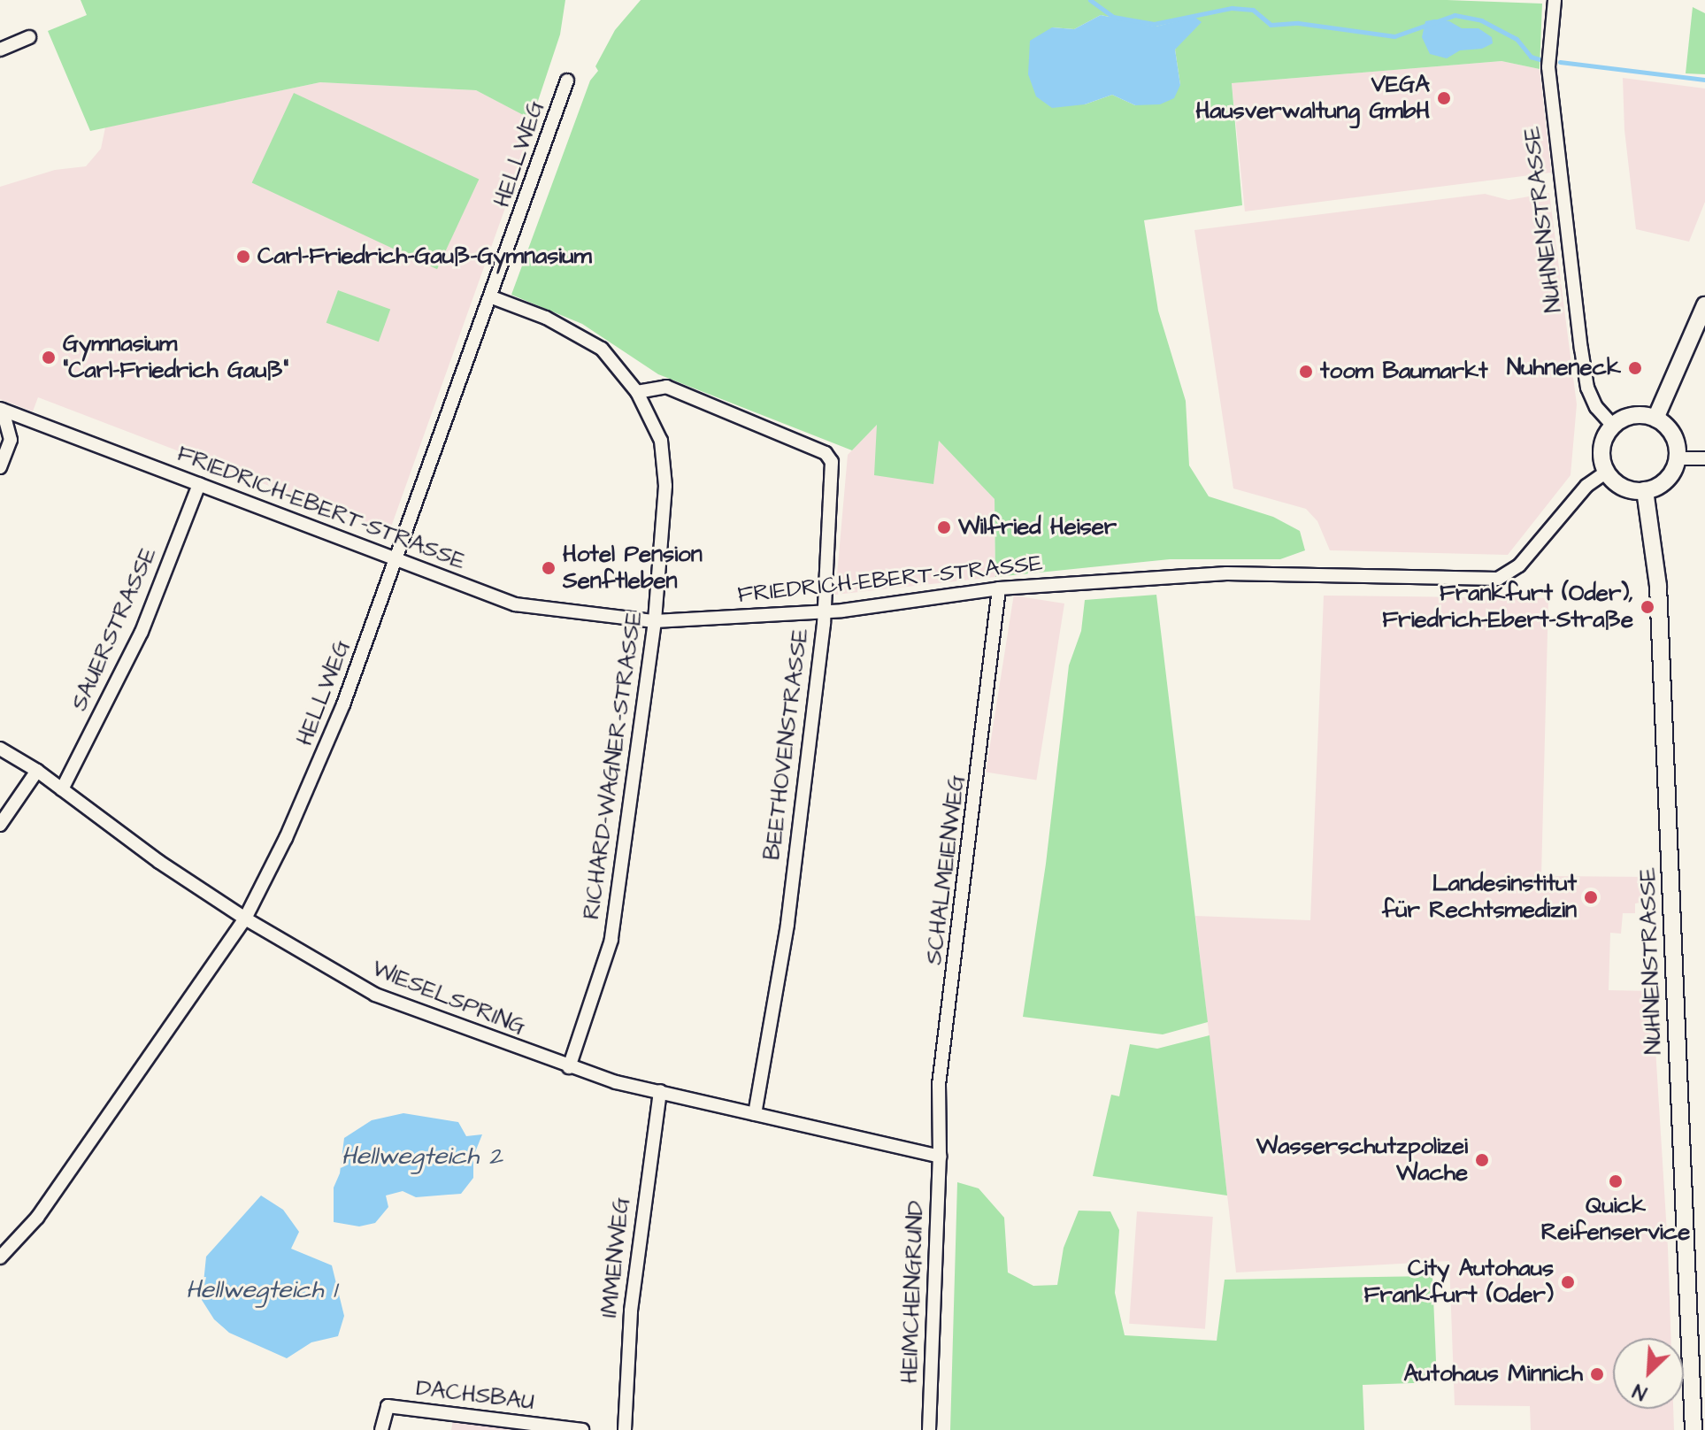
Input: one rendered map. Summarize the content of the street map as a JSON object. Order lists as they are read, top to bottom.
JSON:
{
  "streets": {
    "main road": ["NUHNENSTRASSE"],
    "street": [
      "HELLWEG",
      "FRIEDRICH-EBERT-STRASSE",
      "SAUERSTRASSE",
      "BEETHOVENSTRASSE",
      "RICHARD-WAGNER-STRASSE",
      "SCHALMEIENWEG",
      "WIESELSPRING",
      "IMMENWEG",
      "HEIMCHENGRUND",
      "DACHSBAU"
    ]
  },
  "crossings": [
    ["HELLWEG", "FRIEDRICH-EBERT-STRASSE"],
    ["HELLWEG", "RICHARD-WAGNER-STRASSE"],
    ["HELLWEG", "WIESELSPRING"],
    ["NUHNENSTRASSE", "FRIEDRICH-EBERT-STRASSE"],
    ["FRIEDRICH-EBERT-STRASSE", "SAUERSTRASSE"],
    ["FRIEDRICH-EBERT-STRASSE", "BEETHOVENSTRASSE"],
    ["FRIEDRICH-EBERT-STRASSE", "RICHARD-WAGNER-STRASSE"],
    ["FRIEDRICH-EBERT-STRASSE", "SCHALMEIENWEG"],
    ["SAUERSTRASSE", "WIESELSPRING"],
    ["BEETHOVENSTRASSE", "RICHARD-WAGNER-STRASSE"],
    ["BEETHOVENSTRASSE", "WIESELSPRING"],
    ["RICHARD-WAGNER-STRASSE", "WIESELSPRING"],
    ["SCHALMEIENWEG", "WIESELSPRING"],
    ["SCHALMEIENWEG", "HEIMCHENGRUND"],
    ["WIESELSPRING", "IMMENWEG"],
    ["WIESELSPRING", "HEIMCHENGRUND"]
  ],
  "water": ["Hellwegteich 2", "Hellwegteich 1"],
  "places": [
    "VEGA Hausverwaltung GmbH",
    "Carl-Friedrich-Gauß-Gymnasium",
    "Gymnasium \"Carl-Friedrich Gauß\"",
    "Nuhneneck",
    "toom Baumarkt",
    "Wilfried Heiser",
    "Hotel Pension Senftleben",
    "Frankfurt (Oder), Friedrich-Ebert-Straße",
    "Landesinstitut für Rechtsmedizin",
    "Wasserschutzpolizei Wache",
    "Quick Reifenservice",
    "City Autohaus Frankfurt (Oder)",
    "Autohaus Minnich"
  ],
  "north": "bottom left"
}
